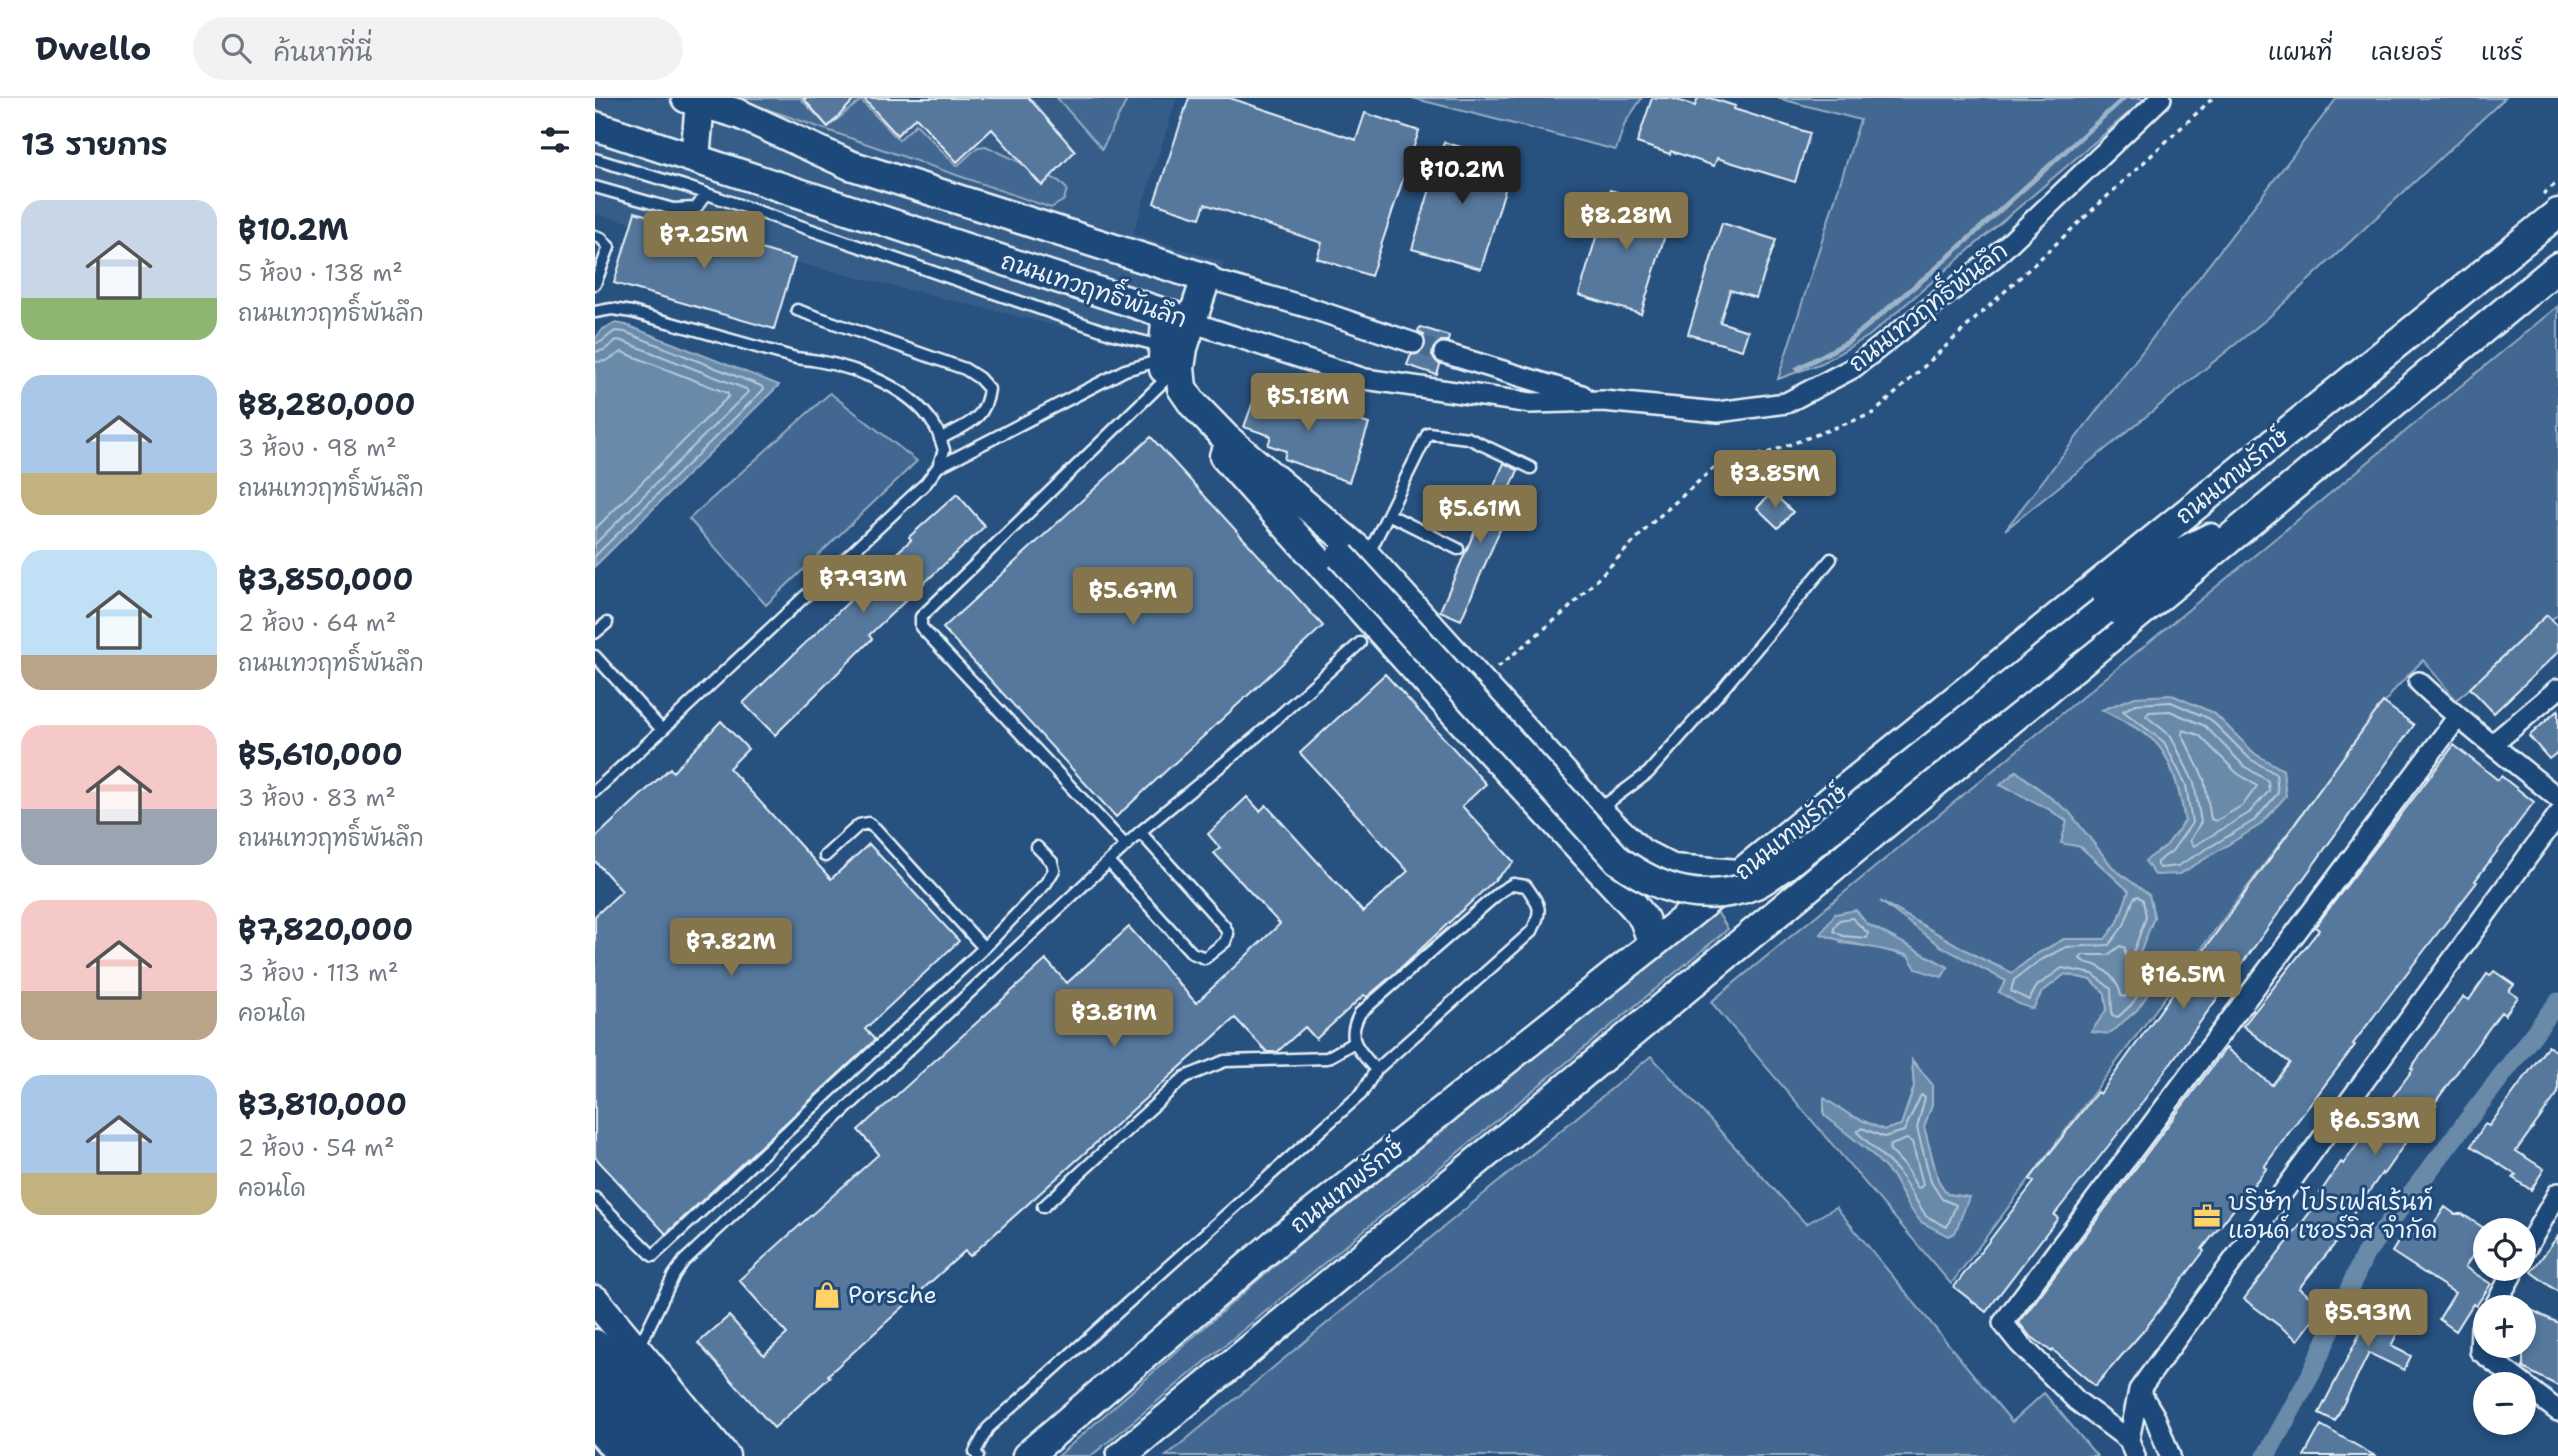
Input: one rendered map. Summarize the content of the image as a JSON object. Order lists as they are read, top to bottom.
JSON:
{
  "streets": {
    "main road": ["ถนนเทวฤทธิ์พันลึก", "ถนนเทพรักษ์"]
  },
  "places": {
    "office": ["บริษัท โปรเฟสเร้นท์ แอนด์ เซอร์วิส จำกัด"],
    "shop": ["Porsche"]
  },
  "page": {
    "header": "Dwello",
    "search": "ค้นหาที่นี่",
    "nav": ["แผนที่", "เลเยอร์", "แชร์"],
    "heading": "13 รายการ",
    "price": [
      "฿10.2M",
      "฿8.28M",
      "฿7.25M",
      "฿5.18M",
      "฿3.85M",
      "฿5.61M",
      "฿7.93M",
      "฿5.67M",
      "฿7.82M",
      "฿16.5M",
      "฿3.81M",
      "฿6.53M",
      "฿5.93M"
    ],
    "list": [
      {
        "name": "฿10.2M",
        "note": "5 ห้อง · 138 m² · ถนนเทวฤทธิ์พันลึก"
      },
      {
        "name": "฿8,280,000",
        "note": "3 ห้อง · 98 m² · ถนนเทวฤทธิ์พันลึก"
      },
      {
        "name": "฿3,850,000",
        "note": "2 ห้อง · 64 m² · ถนนเทวฤทธิ์พันลึก"
      },
      {
        "name": "฿5,610,000",
        "note": "3 ห้อง · 83 m² · ถนนเทวฤทธิ์พันลึก"
      },
      {
        "name": "฿7,820,000",
        "note": "3 ห้อง · 113 m² · คอนโด"
      },
      {
        "name": "฿3,810,000",
        "note": "2 ห้อง · 54 m² · คอนโด"
      }
    ],
    "map_buttons": ["+", "−"]
  }
}
